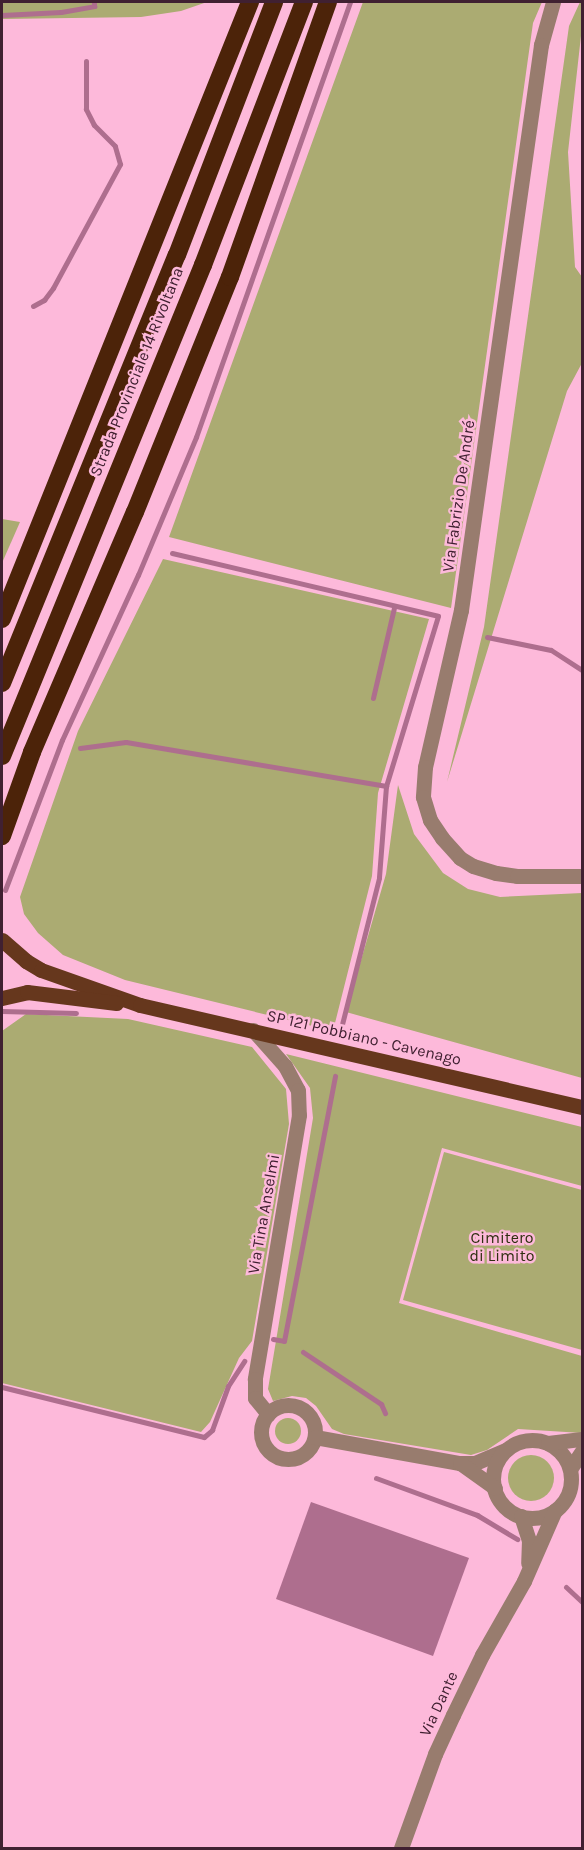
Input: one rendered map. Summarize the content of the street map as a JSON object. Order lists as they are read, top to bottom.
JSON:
{
  "streets": {
    "highway": ["Strada Provinciale 14 Rivoltana"],
    "main road": ["SP 121 Pobbiano - Cavenago"],
    "street": ["Via Fabrizio De André", "Via Tina Anselmi", "Via Dante"]
  },
  "crossings": [
    ["SP 121 Pobbiano - Cavenago", "Via Tina Anselmi"]
  ],
  "parks": ["Cimitero di Limito"]
}
